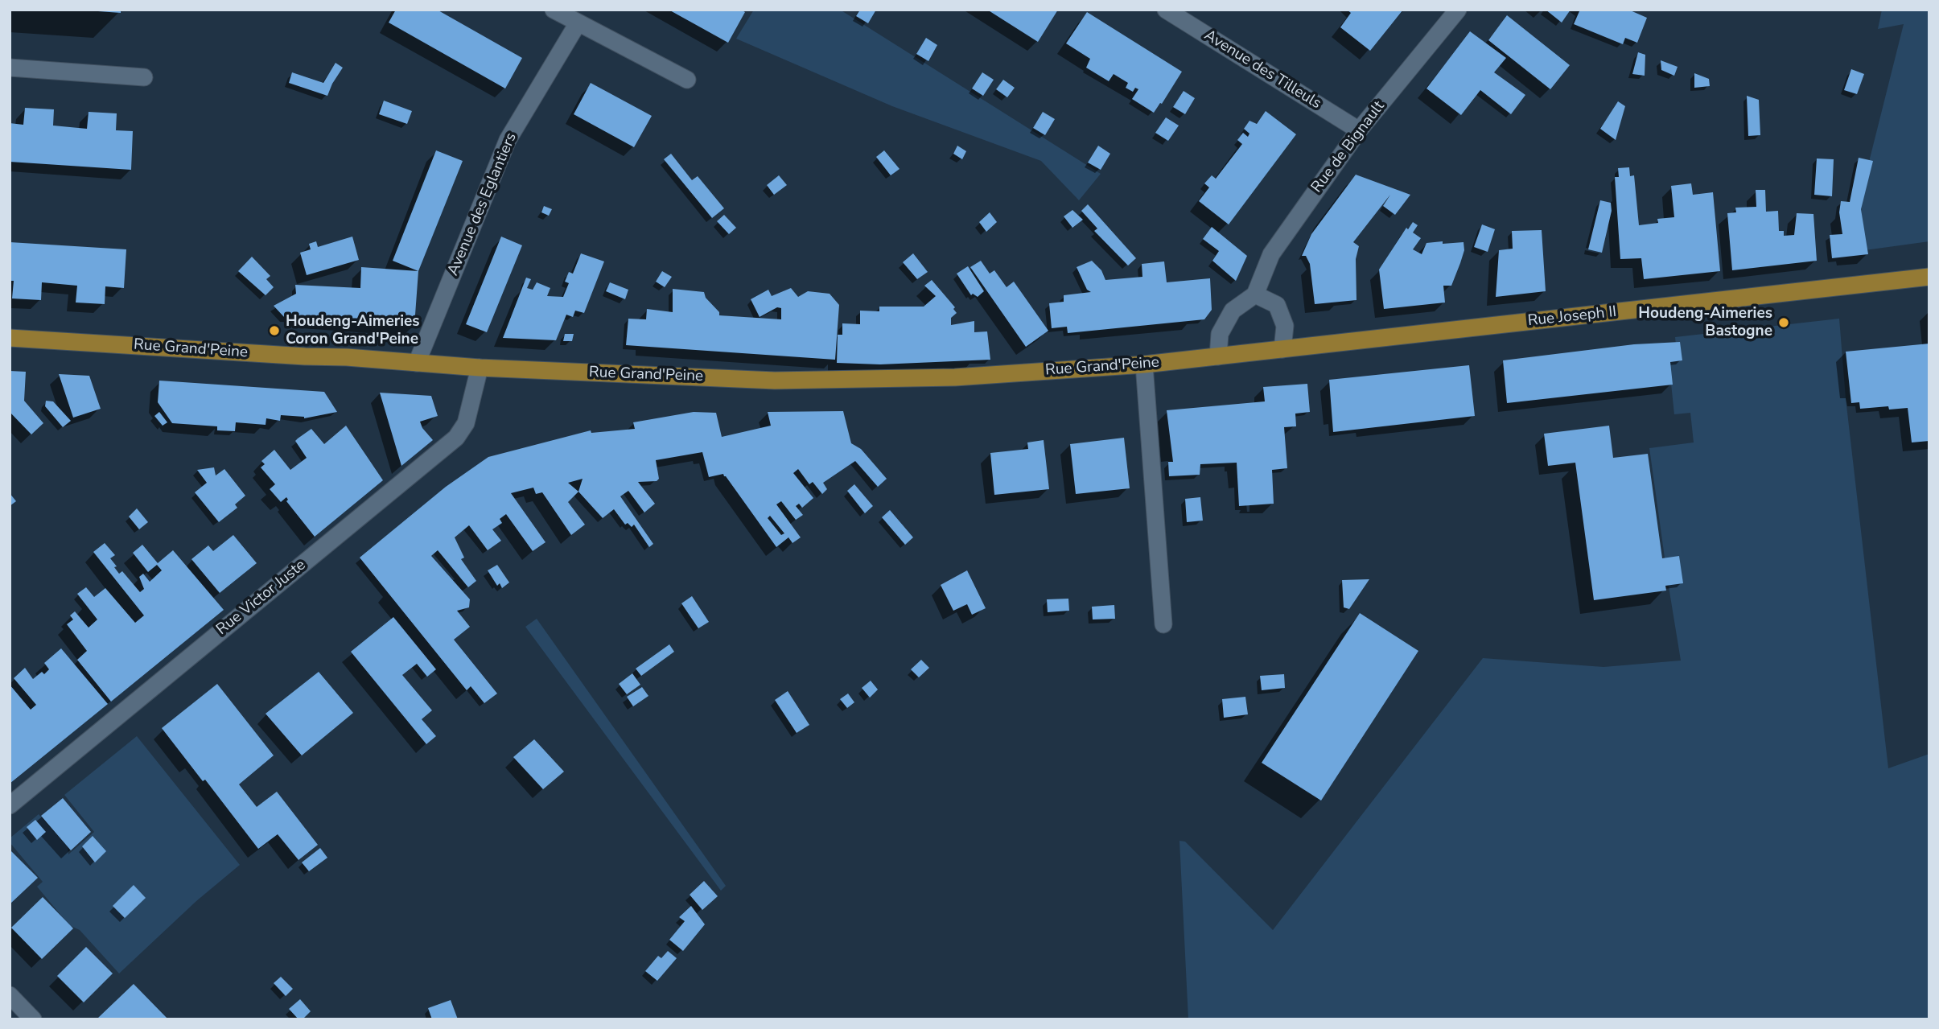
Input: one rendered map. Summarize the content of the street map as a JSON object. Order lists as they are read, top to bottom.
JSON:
{
  "streets": {
    "main road": ["Rue Joseph II", "Rue Grand'Peine"],
    "street": [
      "Avenue des Tilleuls",
      "Rue de Bignault",
      "Avenue des Eglantiers",
      "Rue Victor Juste"
    ]
  },
  "crossings": [
    ["Avenue des Tilleuls", "Rue de Bignault"],
    ["Avenue des Eglantiers", "Rue Grand'Peine"],
    ["Rue Joseph II", "Rue Grand'Peine"],
    ["Rue Grand'Peine", "Rue Victor Juste"]
  ],
  "places": ["Houdeng-Aimeries Bastogne", "Houdeng-Aimeries Coron Grand'Peine"]
}
